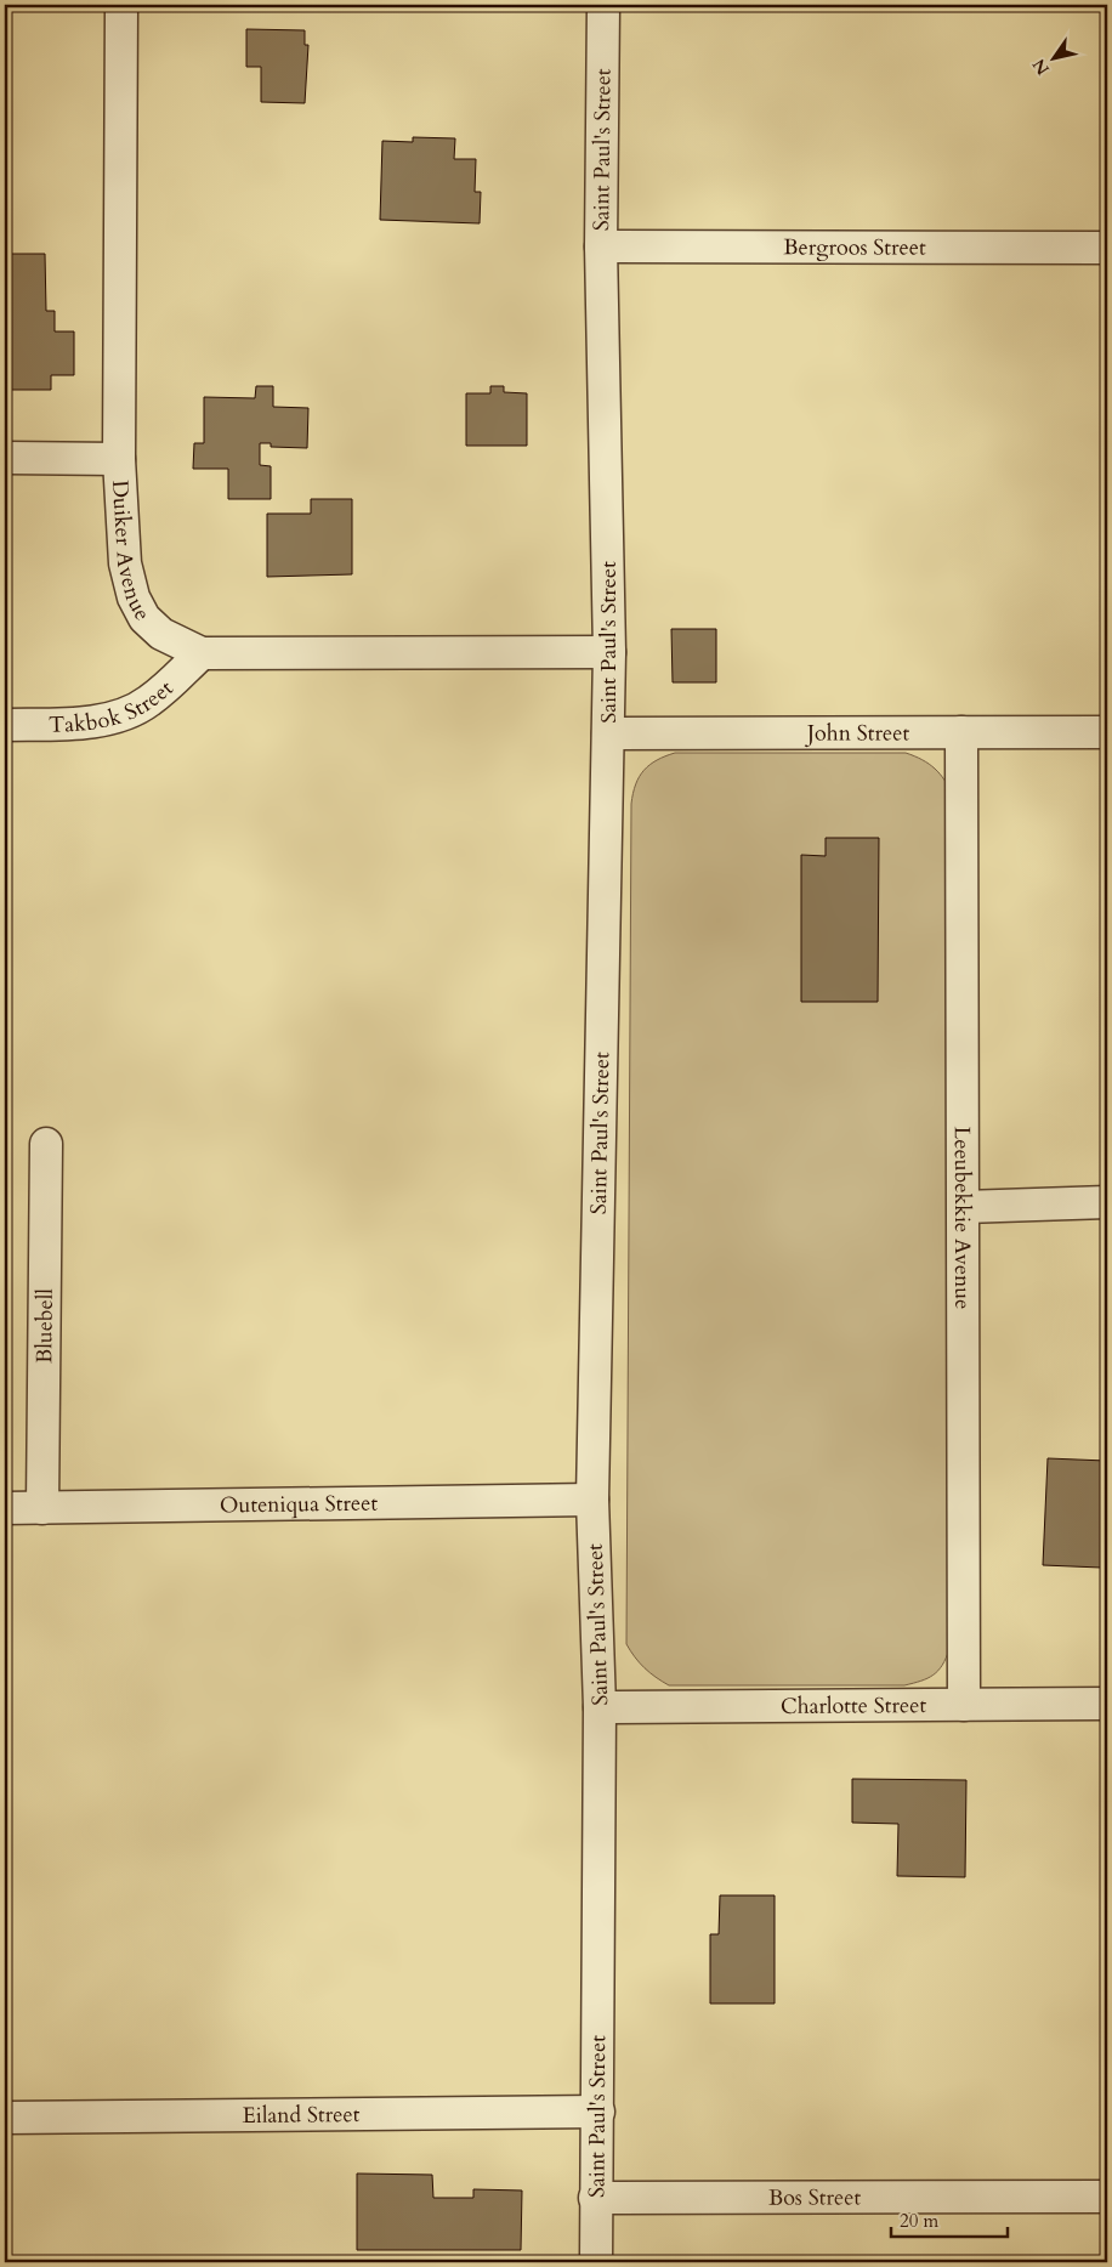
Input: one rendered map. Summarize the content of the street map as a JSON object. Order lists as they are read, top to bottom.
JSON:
{
  "streets": {
    "street": [
      "Saint Paul's Street",
      "Bergroos Street",
      "Duiker Avenue",
      "Takbok Street",
      "John Street",
      "Leeubekkie Avenue",
      "Bluebell",
      "Outeniqua Street",
      "Charlotte Street",
      "Eiland Street",
      "Bos Street"
    ]
  },
  "crossings": [
    ["Saint Paul's Street", "Bergroos Street"],
    ["Saint Paul's Street", "Duiker Avenue"],
    ["Saint Paul's Street", "John Street"],
    ["Saint Paul's Street", "Outeniqua Street"],
    ["Saint Paul's Street", "Charlotte Street"],
    ["Saint Paul's Street", "Eiland Street"],
    ["Saint Paul's Street", "Bos Street"],
    ["Duiker Avenue", "Takbok Street"],
    ["John Street", "Leeubekkie Avenue"],
    ["Leeubekkie Avenue", "Charlotte Street"],
    ["Bluebell", "Outeniqua Street"]
  ],
  "scale_bar": "20 m",
  "north": "bottom left"
}
